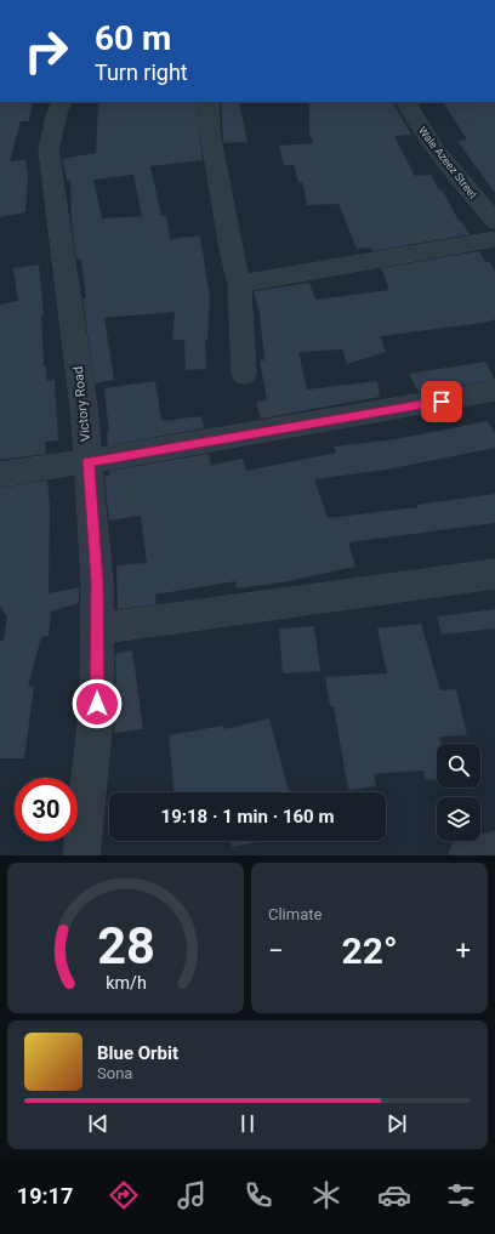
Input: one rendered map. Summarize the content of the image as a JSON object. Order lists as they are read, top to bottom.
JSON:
{
  "streets": {
    "street": ["Wale Azeez Street", "Victory Road"]
  },
  "page": {
    "turn": ["60 m", "Turn right"],
    "limit": "30",
    "trip": "19:18 · 1 min · 160 m",
    "tile": "Climate",
    "heat": ["−", "22°", "+"],
    "song": ["Blue Orbit", "Sona"],
    "tabs": "19:17",
    "gauge": ["28", "km/h"]
  }
}
